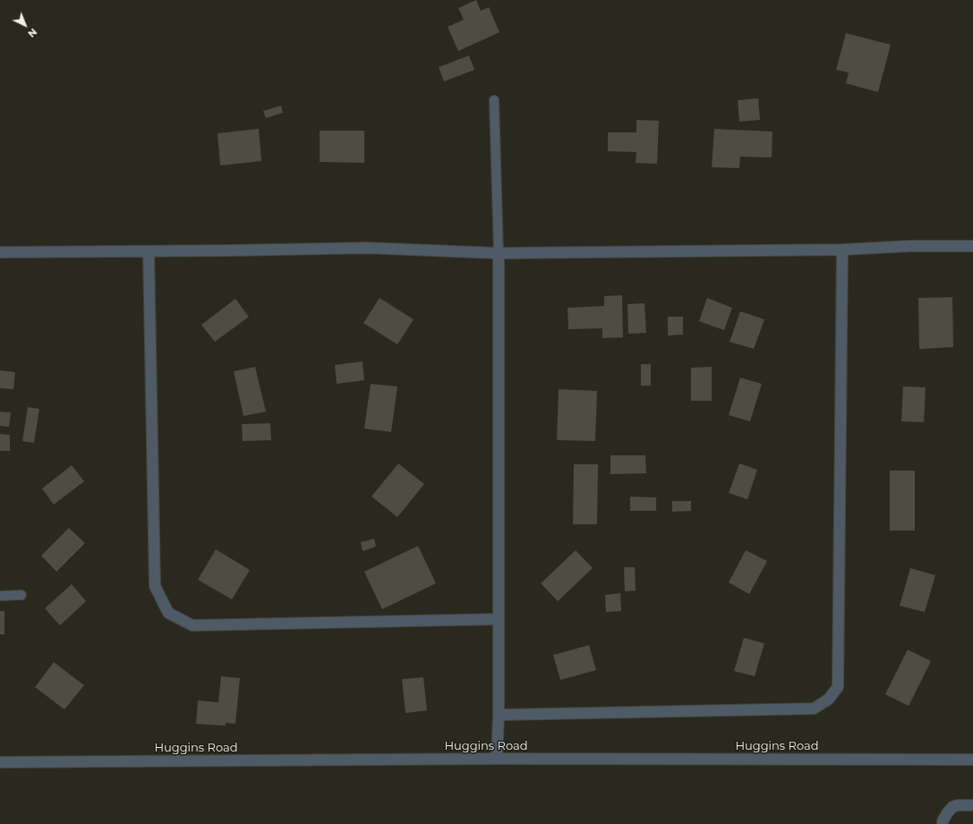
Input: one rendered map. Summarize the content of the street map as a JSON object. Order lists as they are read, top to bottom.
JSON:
{
  "streets": {
    "street": ["Huggins Road"]
  },
  "north": "bottom right"
}
